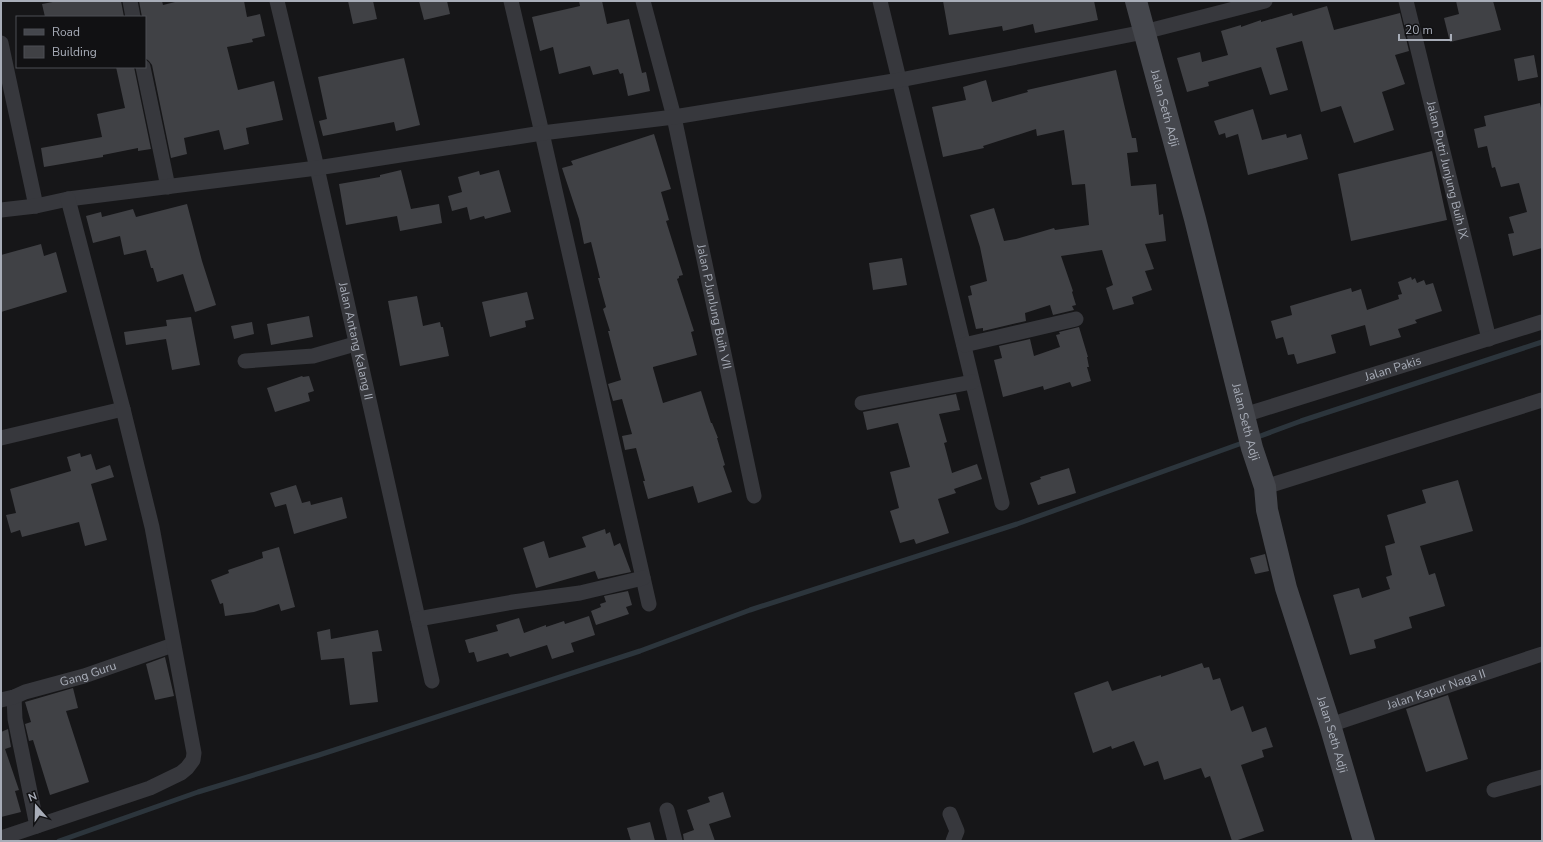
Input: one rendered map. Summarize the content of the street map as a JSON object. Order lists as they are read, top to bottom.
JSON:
{
  "streets": {
    "street": [
      "Jalan Seth Adji",
      "Jalan Putri Junjung Buih IX",
      "Jalan P.JunJung Buih VII",
      "Jalan Antang Kalang II",
      "Jalan Pakis",
      "Gang Guru",
      "Jalan Kapur Naga II"
    ]
  },
  "crossings": [
    ["Jalan Seth Adji", "Jalan Pakis"],
    ["Jalan Seth Adji", "Jalan Kapur Naga II"],
    ["Jalan Putri Junjung Buih IX", "Jalan Pakis"]
  ],
  "legend": ["Road", "Building"],
  "scale_bar": "20 m",
  "north": "top"
}
